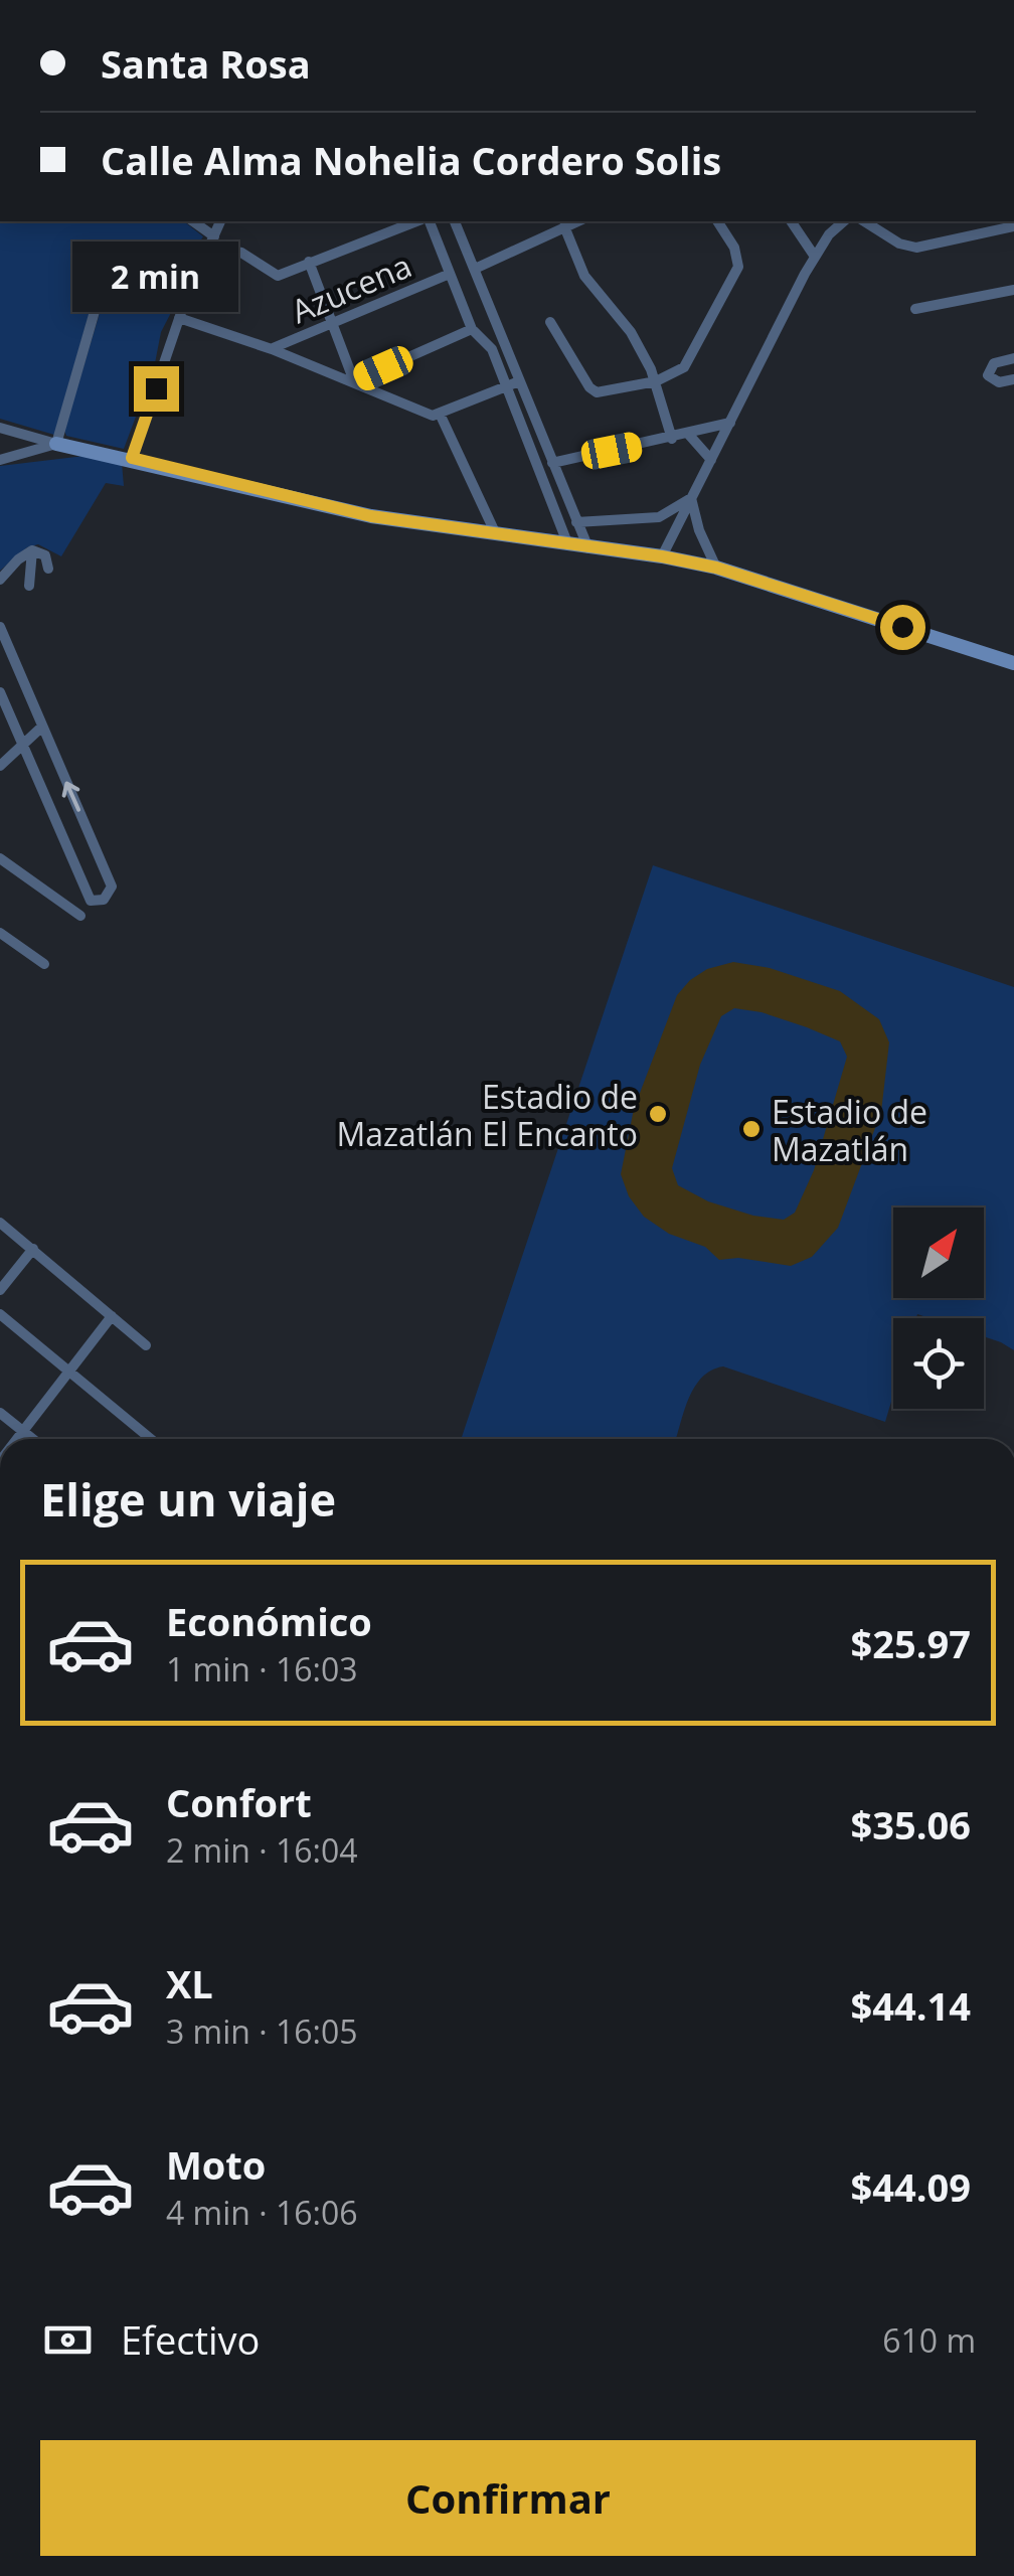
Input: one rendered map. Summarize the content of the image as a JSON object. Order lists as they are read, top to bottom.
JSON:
{
  "streets": {
    "street": ["Azucena"]
  },
  "places": ["Estadio de Mazatlán El Encanto", "Estadio de Mazatlán"],
  "north": "top right",
  "page": {
    "banner": ["Santa Rosa", "Calle Alma Nohelia Cordero Solis"],
    "bubble": "2 min",
    "heading": "Elige un viaje",
    "list": [
      {
        "name": "Económico",
        "note": "1 min · 16:03",
        "value": "$25.97"
      },
      {
        "name": "Confort",
        "note": "2 min · 16:04",
        "value": "$35.06"
      },
      {
        "name": "XL",
        "note": "3 min · 16:05",
        "value": "$44.14"
      },
      {
        "name": "Moto",
        "note": "4 min · 16:06",
        "value": "$44.09"
      }
    ],
    "pay": ["Efectivo", "610 m"],
    "buttons": "Confirmar"
  }
}
